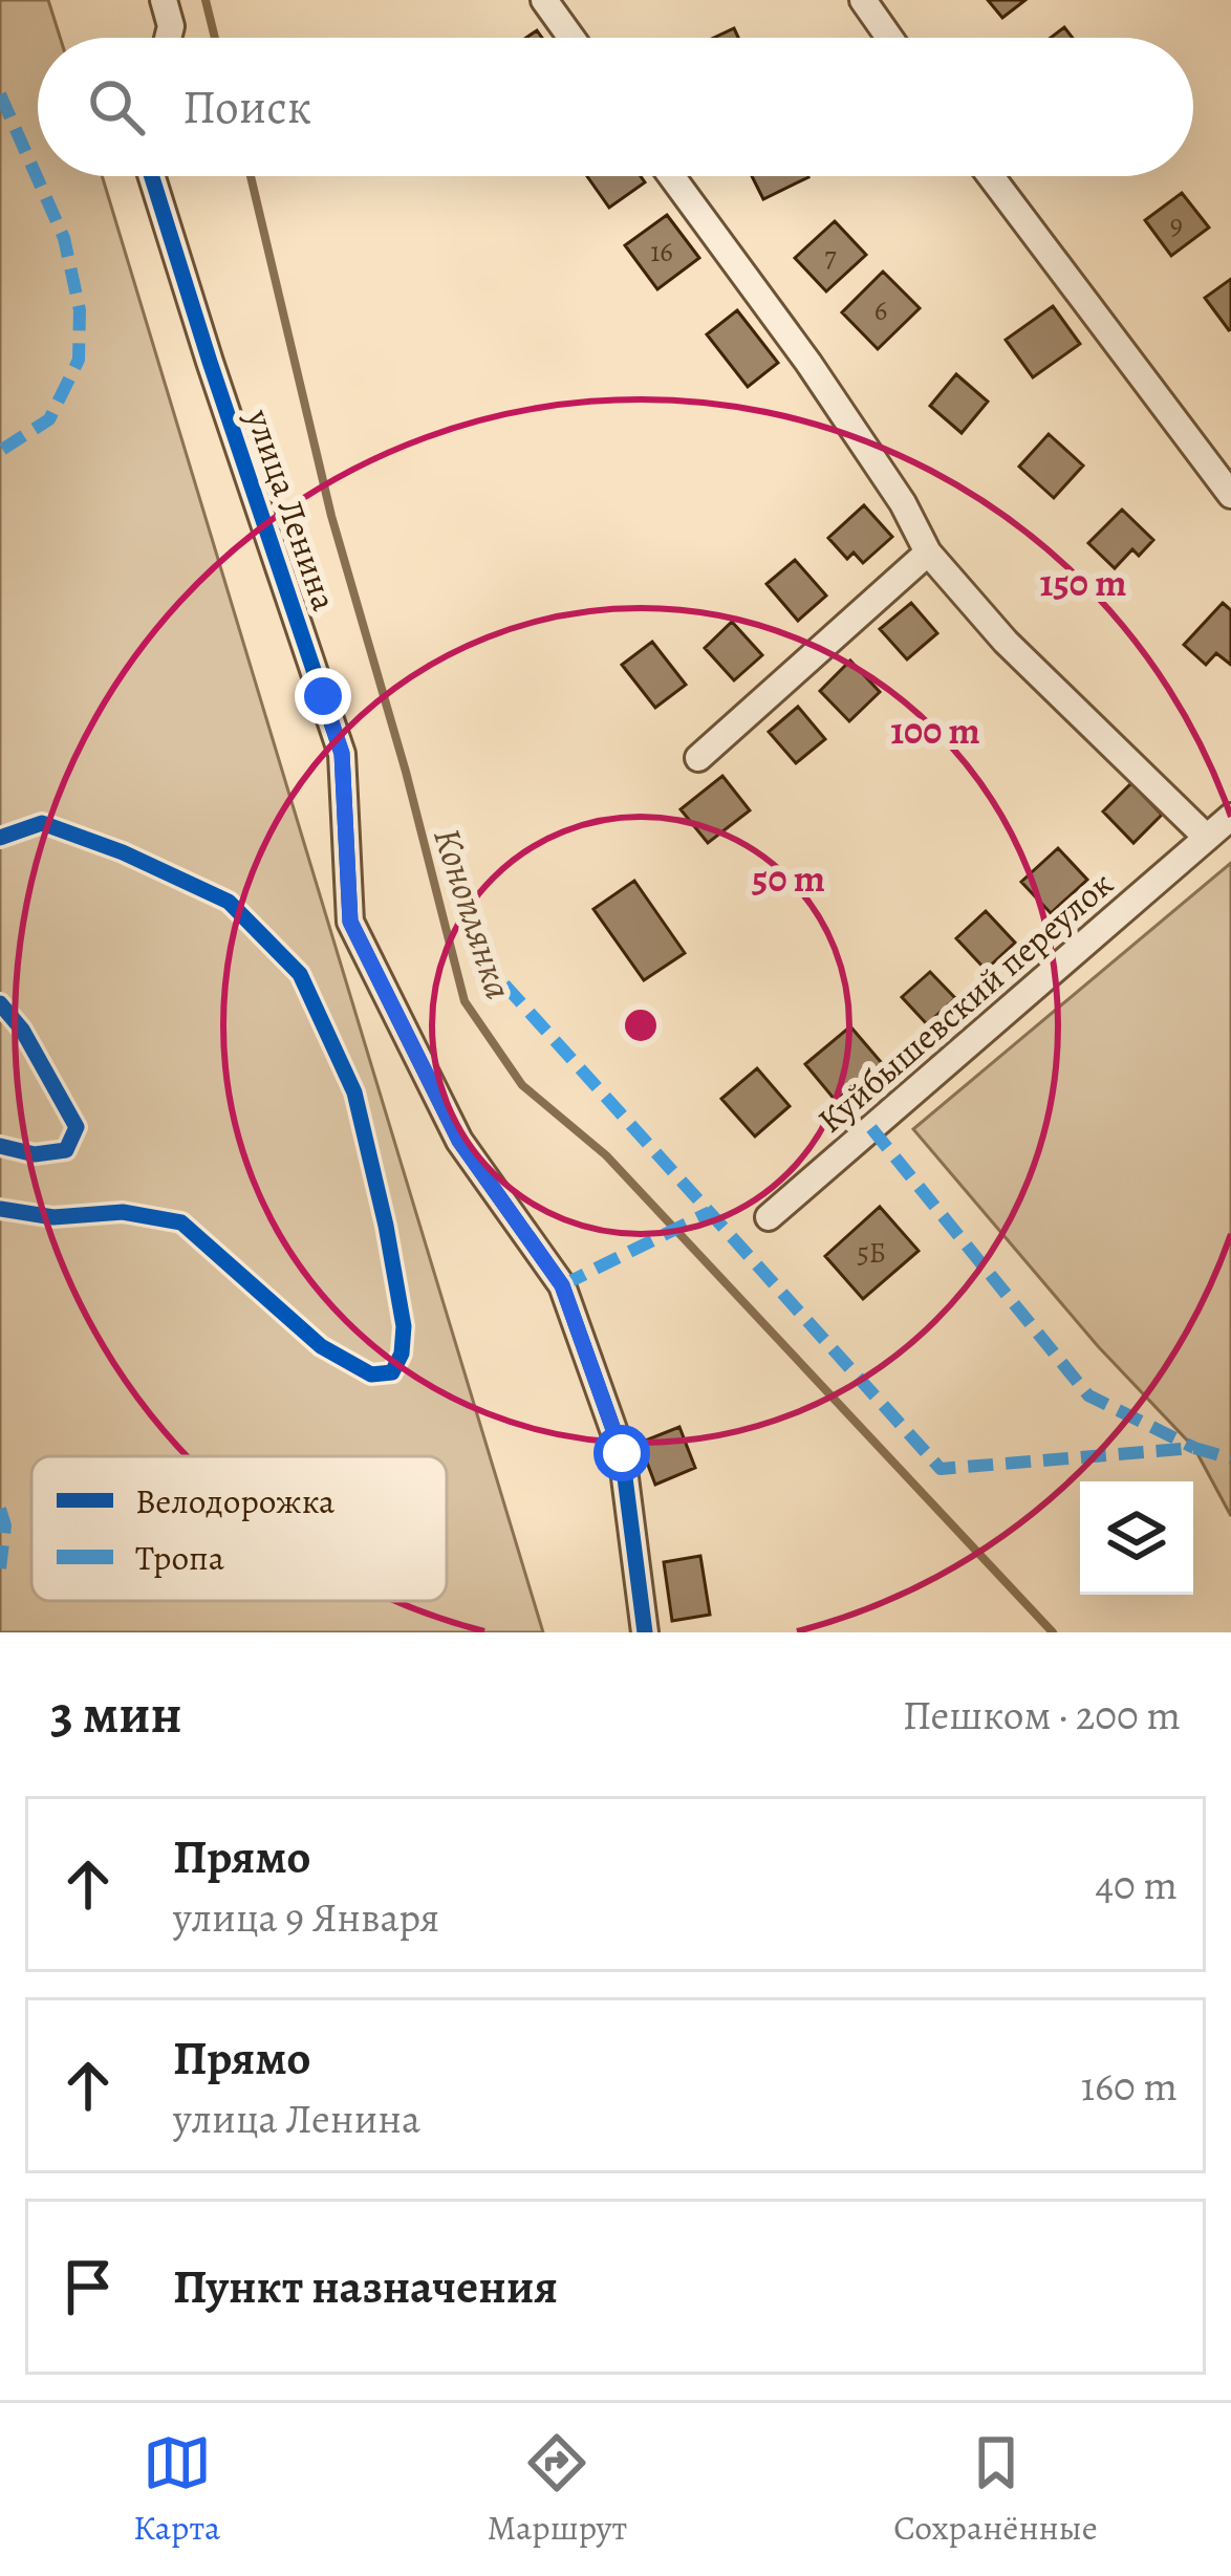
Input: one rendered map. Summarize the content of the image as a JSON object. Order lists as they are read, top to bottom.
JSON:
{
  "streets": {
    "street": ["улица Ленина", "Куйбышевский переулок"]
  },
  "water": ["Коноплянка"],
  "house_numbers": [
    "9",
    "16",
    "7",
    "6",
    "5Б"
  ],
  "legend": ["Велодорожка", "Тропа"],
  "page": {
    "search": "Поиск",
    "heading": ["3 мин", "Пешком · 200 m"],
    "list": [
      ["Прямо", "улица 9 Января", "40 m"],
      ["Прямо", "улица Ленина", "160 m"],
      "Пункт назначения"
    ],
    "nav": ["Карта", "Маршрут", "Сохранённые"]
  },
  "rings": ["150 m", "100 m", "50 m"]
}
